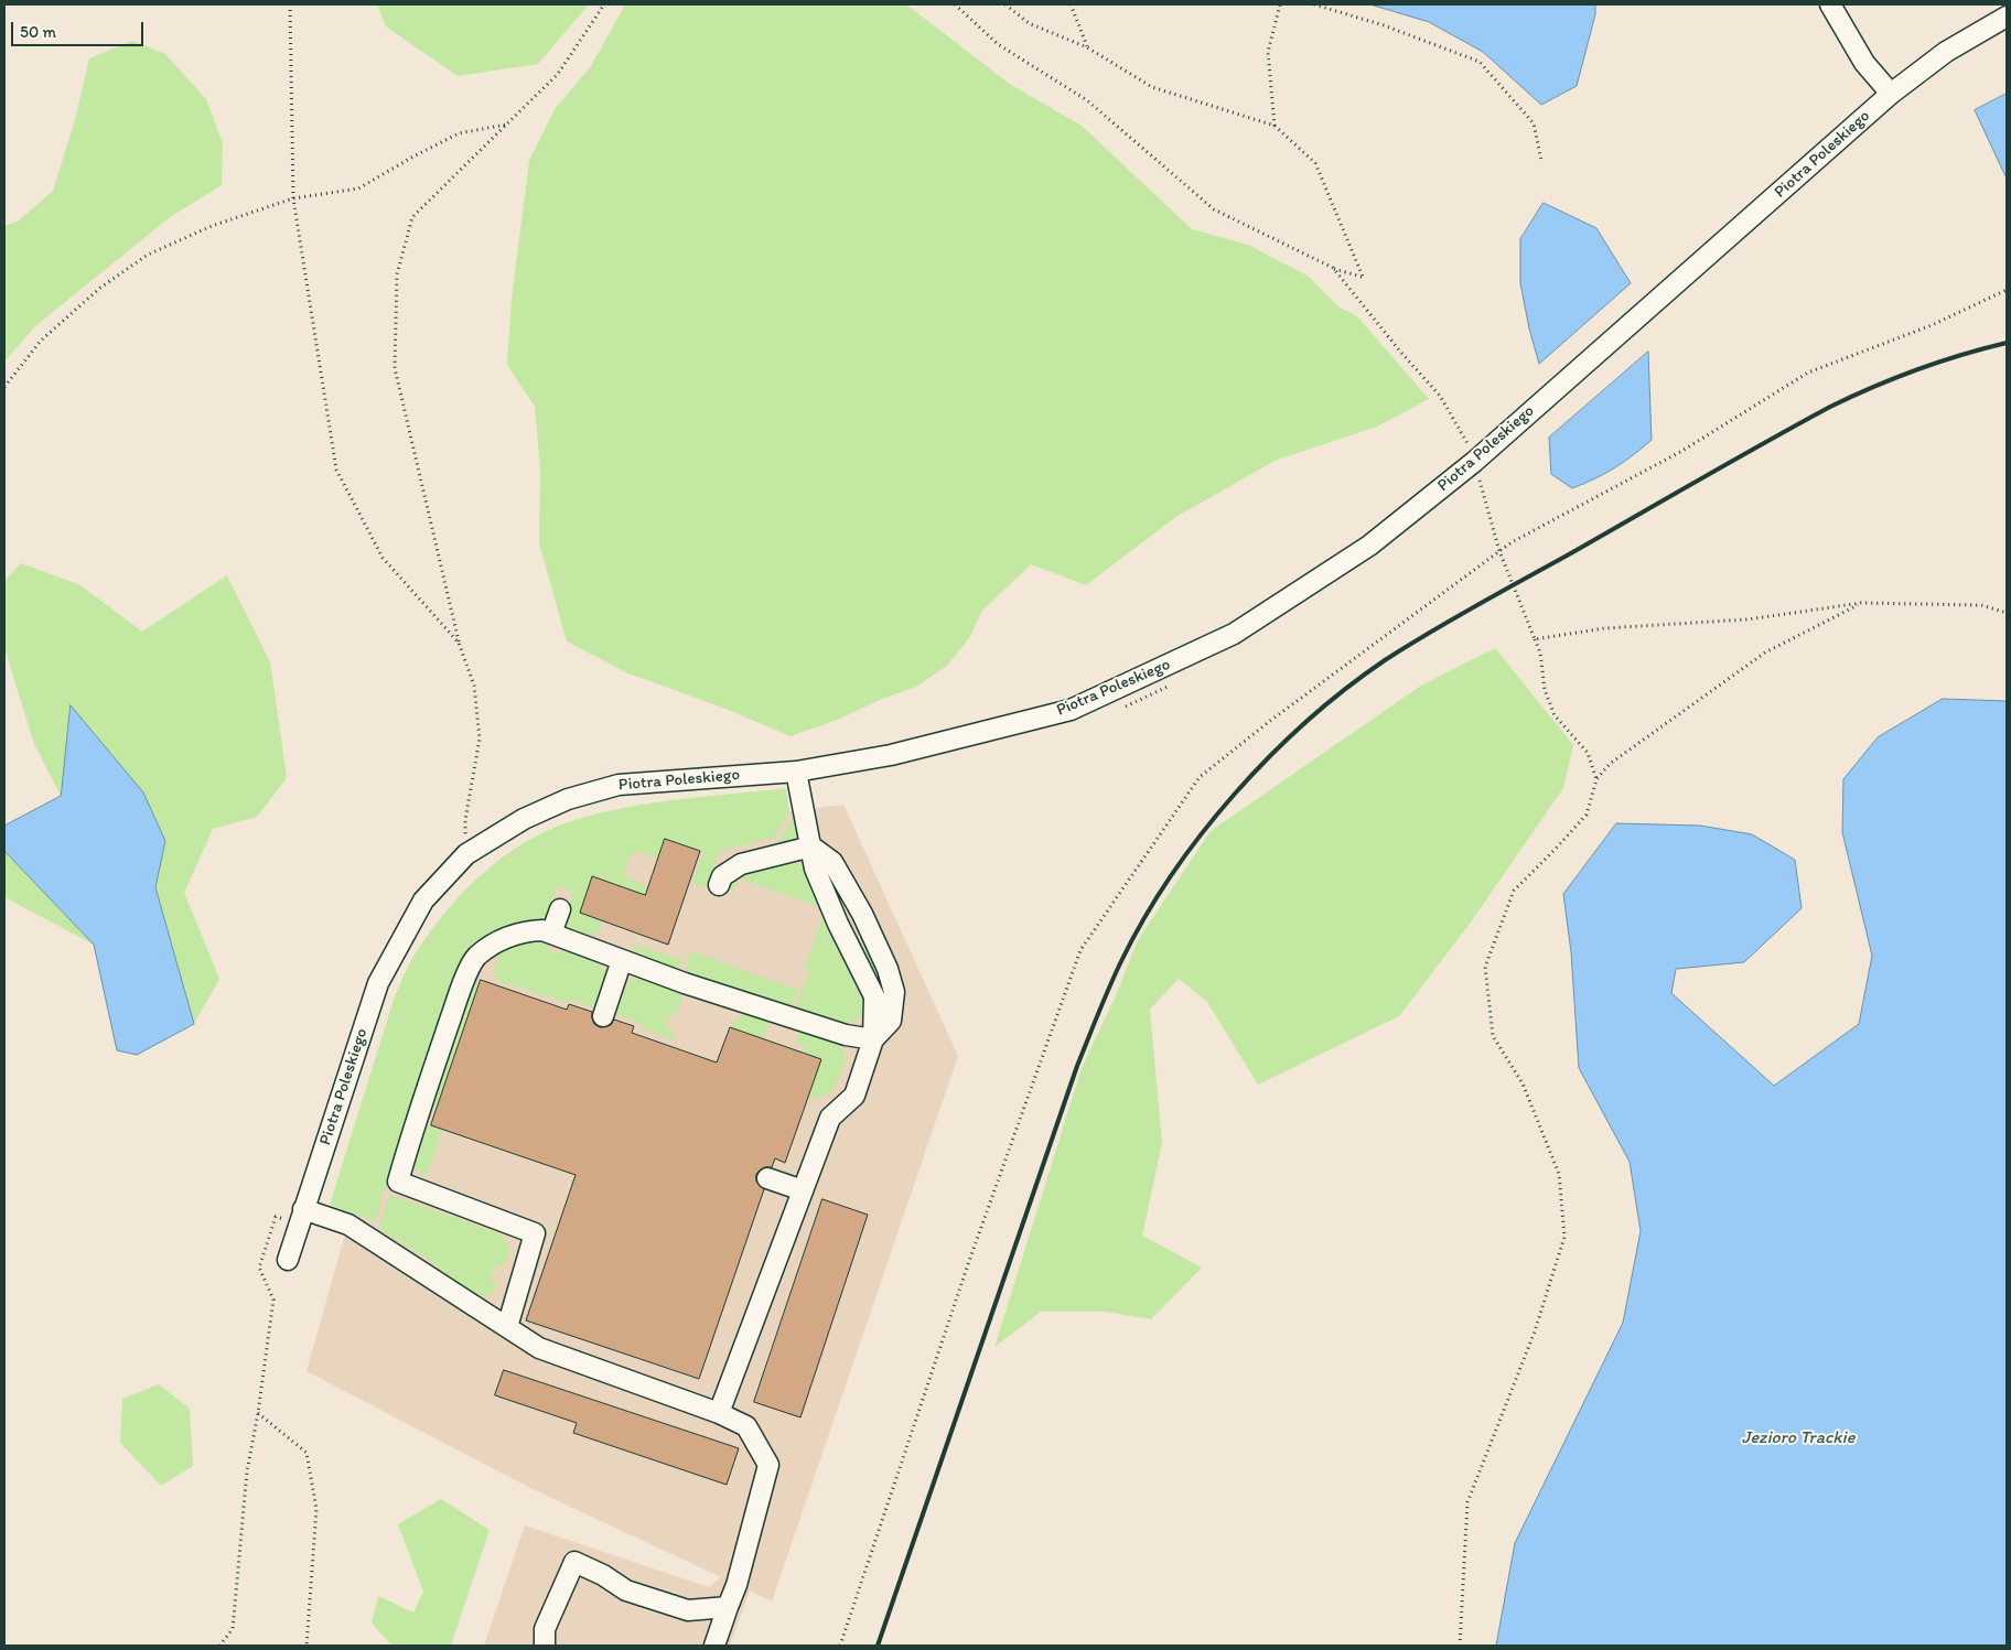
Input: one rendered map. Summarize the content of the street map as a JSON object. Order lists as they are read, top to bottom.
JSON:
{
  "streets": {
    "street": ["Piotra Poleskiego"]
  },
  "water": ["Jezioro Trackie"],
  "scale_bar": "50 m"
}
